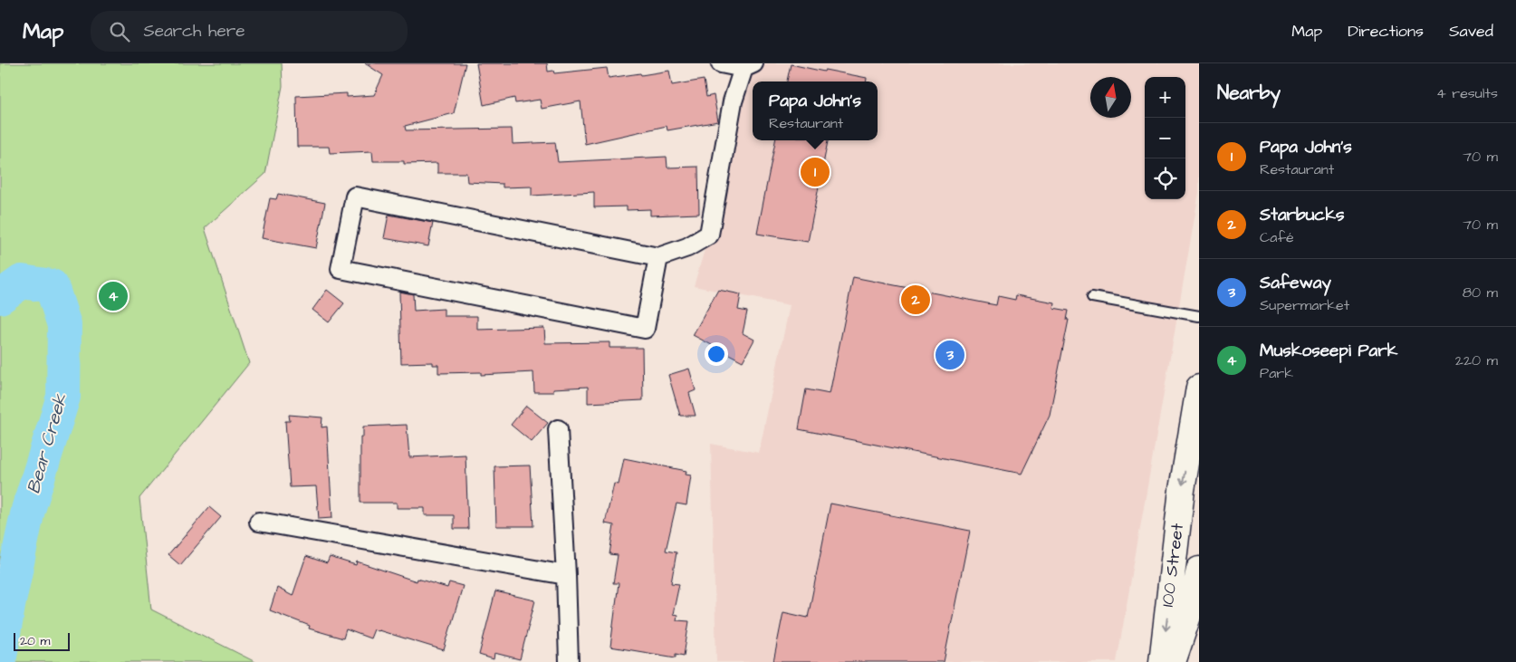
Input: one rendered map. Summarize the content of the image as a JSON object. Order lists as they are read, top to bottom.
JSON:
{
  "streets": {
    "main road": ["100 Street"]
  },
  "water": ["Bear Creek"],
  "scale_bar": "20 m",
  "north": "top",
  "page": {
    "header": "Map",
    "search": "Search here",
    "nav": ["Map", "Directions", "Saved"],
    "heading": ["Nearby", "4 results"],
    "map_buttons": ["+", "−"],
    "popup": ["Papa John's", "Restaurant"],
    "list": [
      {
        "mark": "1",
        "name": "Papa John's",
        "note": "Restaurant",
        "value": "70 m"
      },
      {
        "mark": "2",
        "name": "Starbucks",
        "note": "Café",
        "value": "70 m"
      },
      {
        "mark": "3",
        "name": "Safeway",
        "note": "Supermarket",
        "value": "80 m"
      },
      {
        "mark": "4",
        "name": "Muskoseepi Park",
        "note": "Park",
        "value": "220 m"
      }
    ],
    "pins": [
      "1",
      "4",
      "2",
      "3"
    ],
    "scale": "20 m"
  }
}
